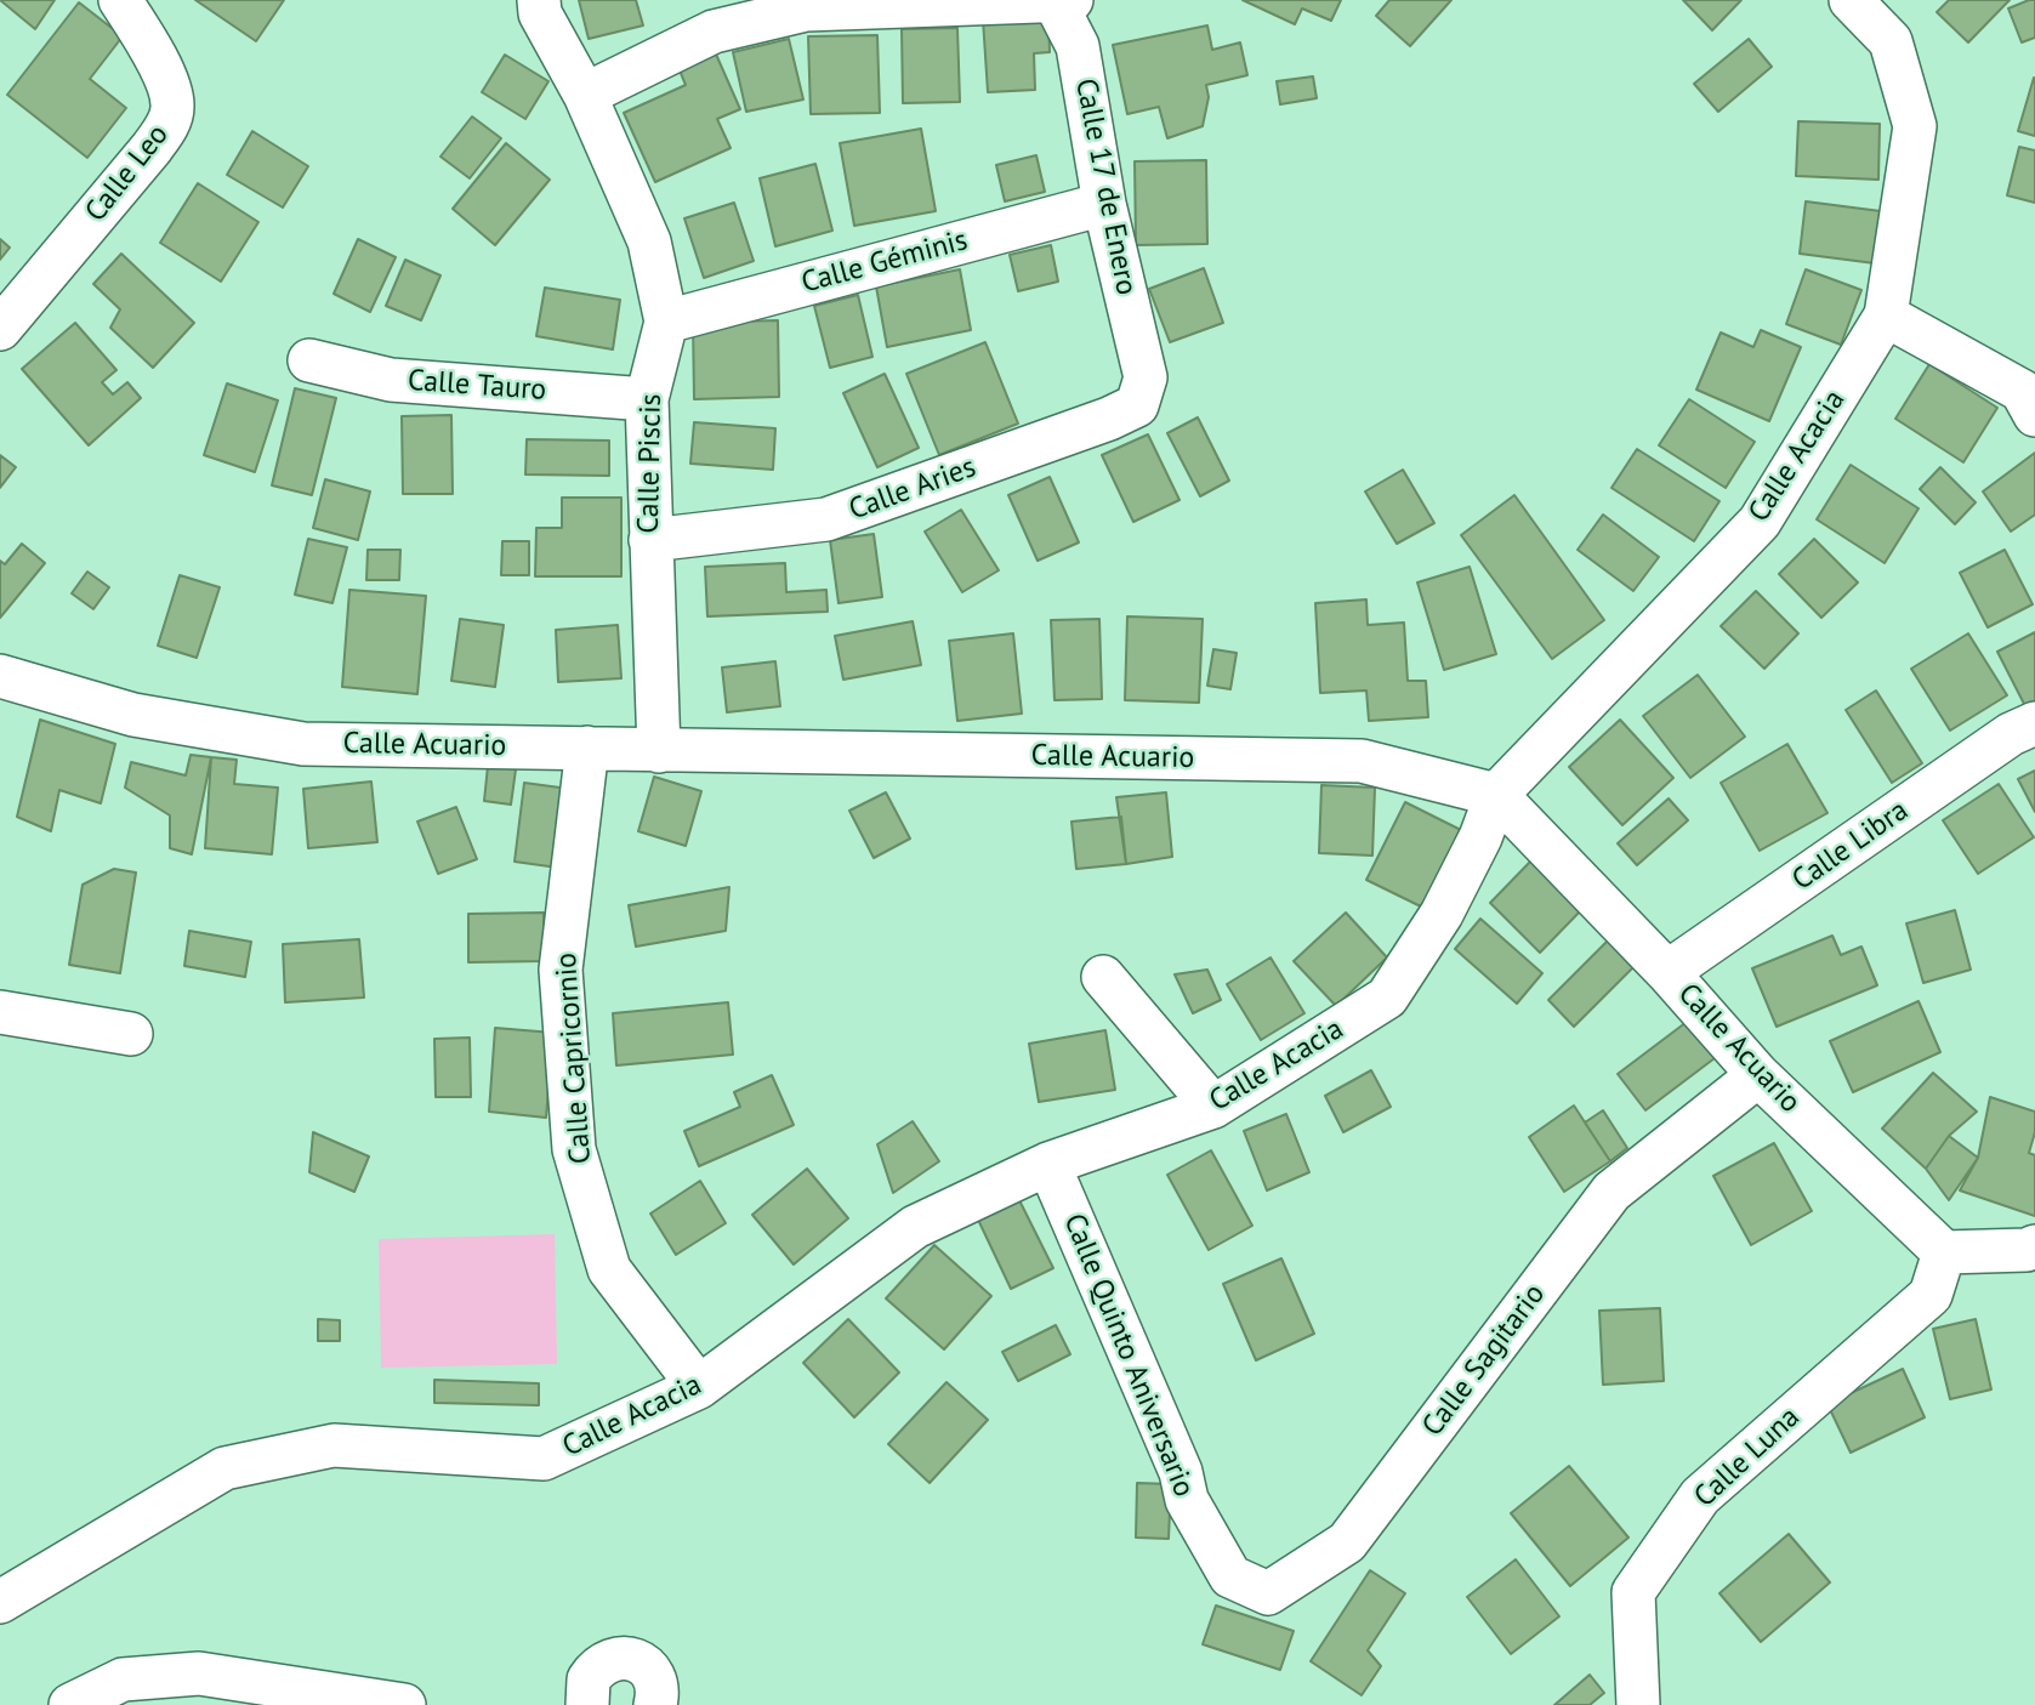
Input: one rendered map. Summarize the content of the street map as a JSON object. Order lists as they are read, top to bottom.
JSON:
{
  "streets": {
    "street": [
      "Calle Leo",
      "Calle 17 de Enero",
      "Calle Géminis",
      "Calle Tauro",
      "Calle Acacia",
      "Calle Piscis",
      "Calle Aries",
      "Calle Acuario",
      "Calle Libra",
      "Calle Capricornio",
      "Calle Quinto Aniversario",
      "Calle Sagitario",
      "Calle Luna"
    ]
  },
  "crossings": [
    ["Calle 17 de Enero", "Calle Géminis"],
    ["Calle 17 de Enero", "Calle Aries"],
    ["Calle Géminis", "Calle Piscis"],
    ["Calle Tauro", "Calle Piscis"],
    ["Calle Acacia", "Calle Acuario"],
    ["Calle Acacia", "Calle Capricornio"],
    ["Calle Acacia", "Calle Quinto Aniversario"],
    ["Calle Piscis", "Calle Aries"],
    ["Calle Piscis", "Calle Acuario"],
    ["Calle Acuario", "Calle Libra"],
    ["Calle Acuario", "Calle Capricornio"],
    ["Calle Acuario", "Calle Sagitario"],
    ["Calle Acuario", "Calle Luna"],
    ["Calle Quinto Aniversario", "Calle Sagitario"]
  ]
}
